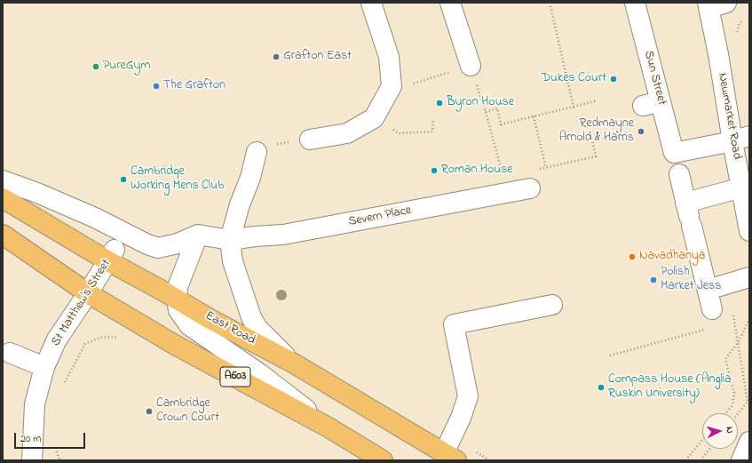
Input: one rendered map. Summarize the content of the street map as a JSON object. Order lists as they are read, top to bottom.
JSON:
{
  "streets": {
    "main road": ["East Road", "A603"],
    "street": [
      "Sun Street",
      "Newmarket Road",
      "Severn Place",
      "St Matthew's Street"
    ]
  },
  "crossings": [
    ["Sun Street", "Newmarket Road"],
    ["St Matthew's Street", "East Road"],
    ["St Matthew's Street", "A603"]
  ],
  "places": [
    "Grafton East",
    "PureGym",
    "Dukes Court",
    "The Grafton",
    "Byron House",
    "Redmayne Arnold & Harris",
    "Roman House",
    "Cambridge Working Mens Club",
    "Navadhanya",
    "Polish Market Jess",
    "Compass House (Anglia Ruskin University)",
    "Cambridge Crown Court"
  ],
  "scale_bar": "20 m",
  "north": "right"
}
